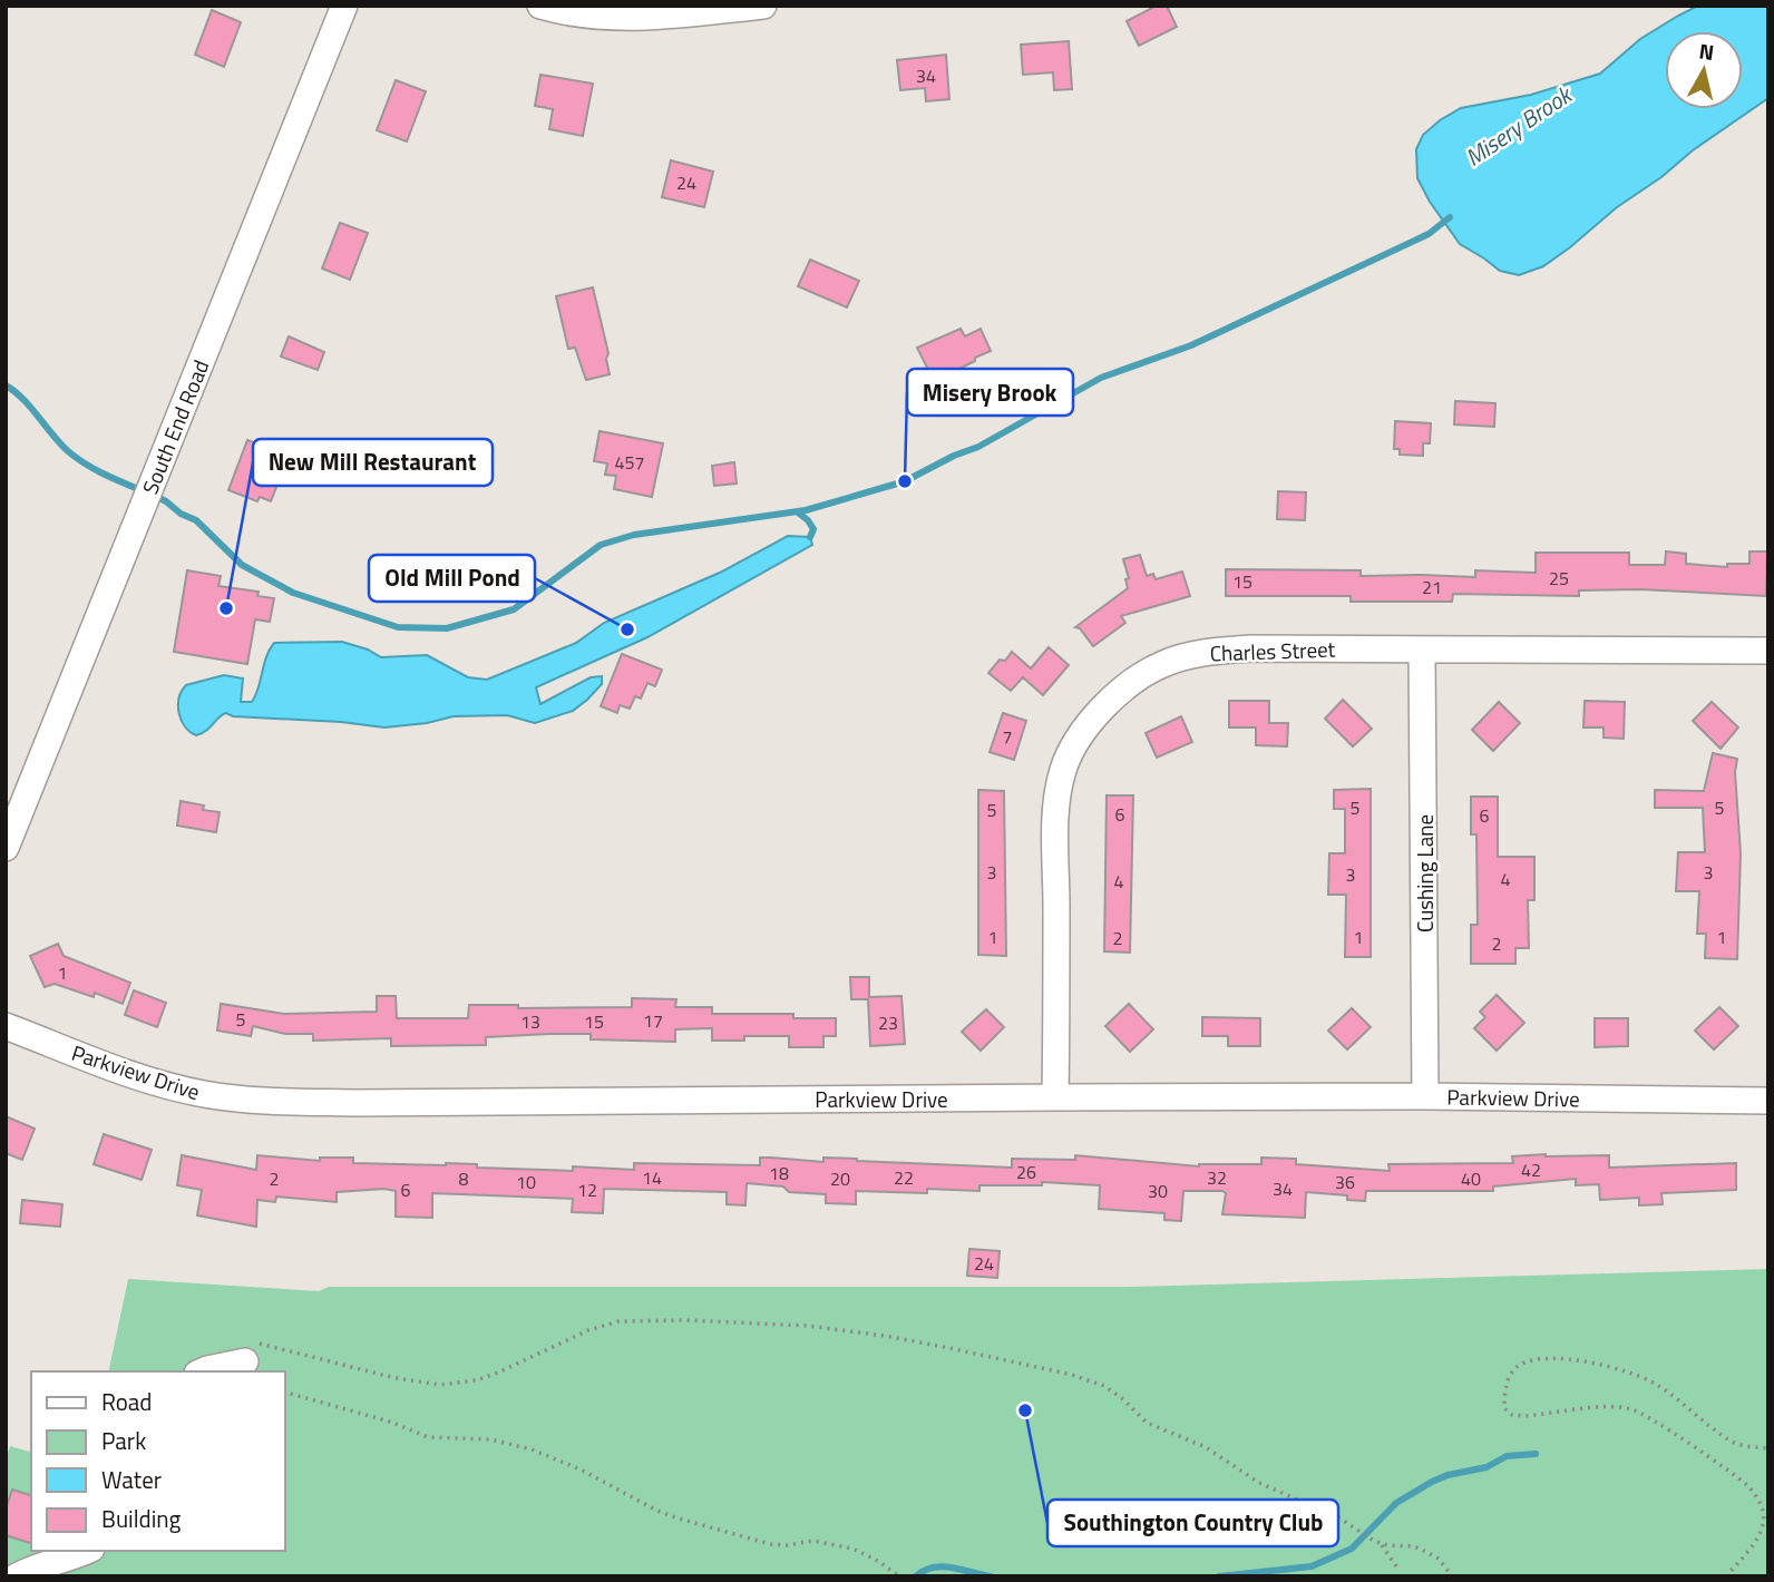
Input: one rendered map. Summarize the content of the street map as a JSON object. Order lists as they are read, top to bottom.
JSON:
{
  "streets": {
    "street": [
      "South End Road",
      "Charles Street",
      "Cushing Lane",
      "Parkview Drive"
    ]
  },
  "crossings": [
    ["Charles Street", "Cushing Lane"],
    ["Charles Street", "Parkview Drive"],
    ["Cushing Lane", "Parkview Drive"]
  ],
  "water": ["Misery Brook"],
  "places": [
    "Misery Brook",
    "New Mill Restaurant",
    "Old Mill Pond",
    "Southington Country Club"
  ],
  "house_numbers": [
    "34",
    "24",
    "457",
    "25",
    "15",
    "21",
    "7",
    "5",
    "5",
    "5",
    "6",
    "6",
    "3",
    "3",
    "3",
    "4",
    "4",
    "1",
    "1",
    "1",
    "2",
    "2",
    "1",
    "5",
    "17",
    "13",
    "15",
    "23",
    "42",
    "26",
    "18",
    "14",
    "22",
    "32",
    "2",
    "8",
    "20",
    "40",
    "10",
    "36",
    "34",
    "6",
    "12",
    "30",
    "24"
  ],
  "legend": [
    "Road",
    "Park",
    "Water",
    "Building"
  ],
  "north": "top"
}
